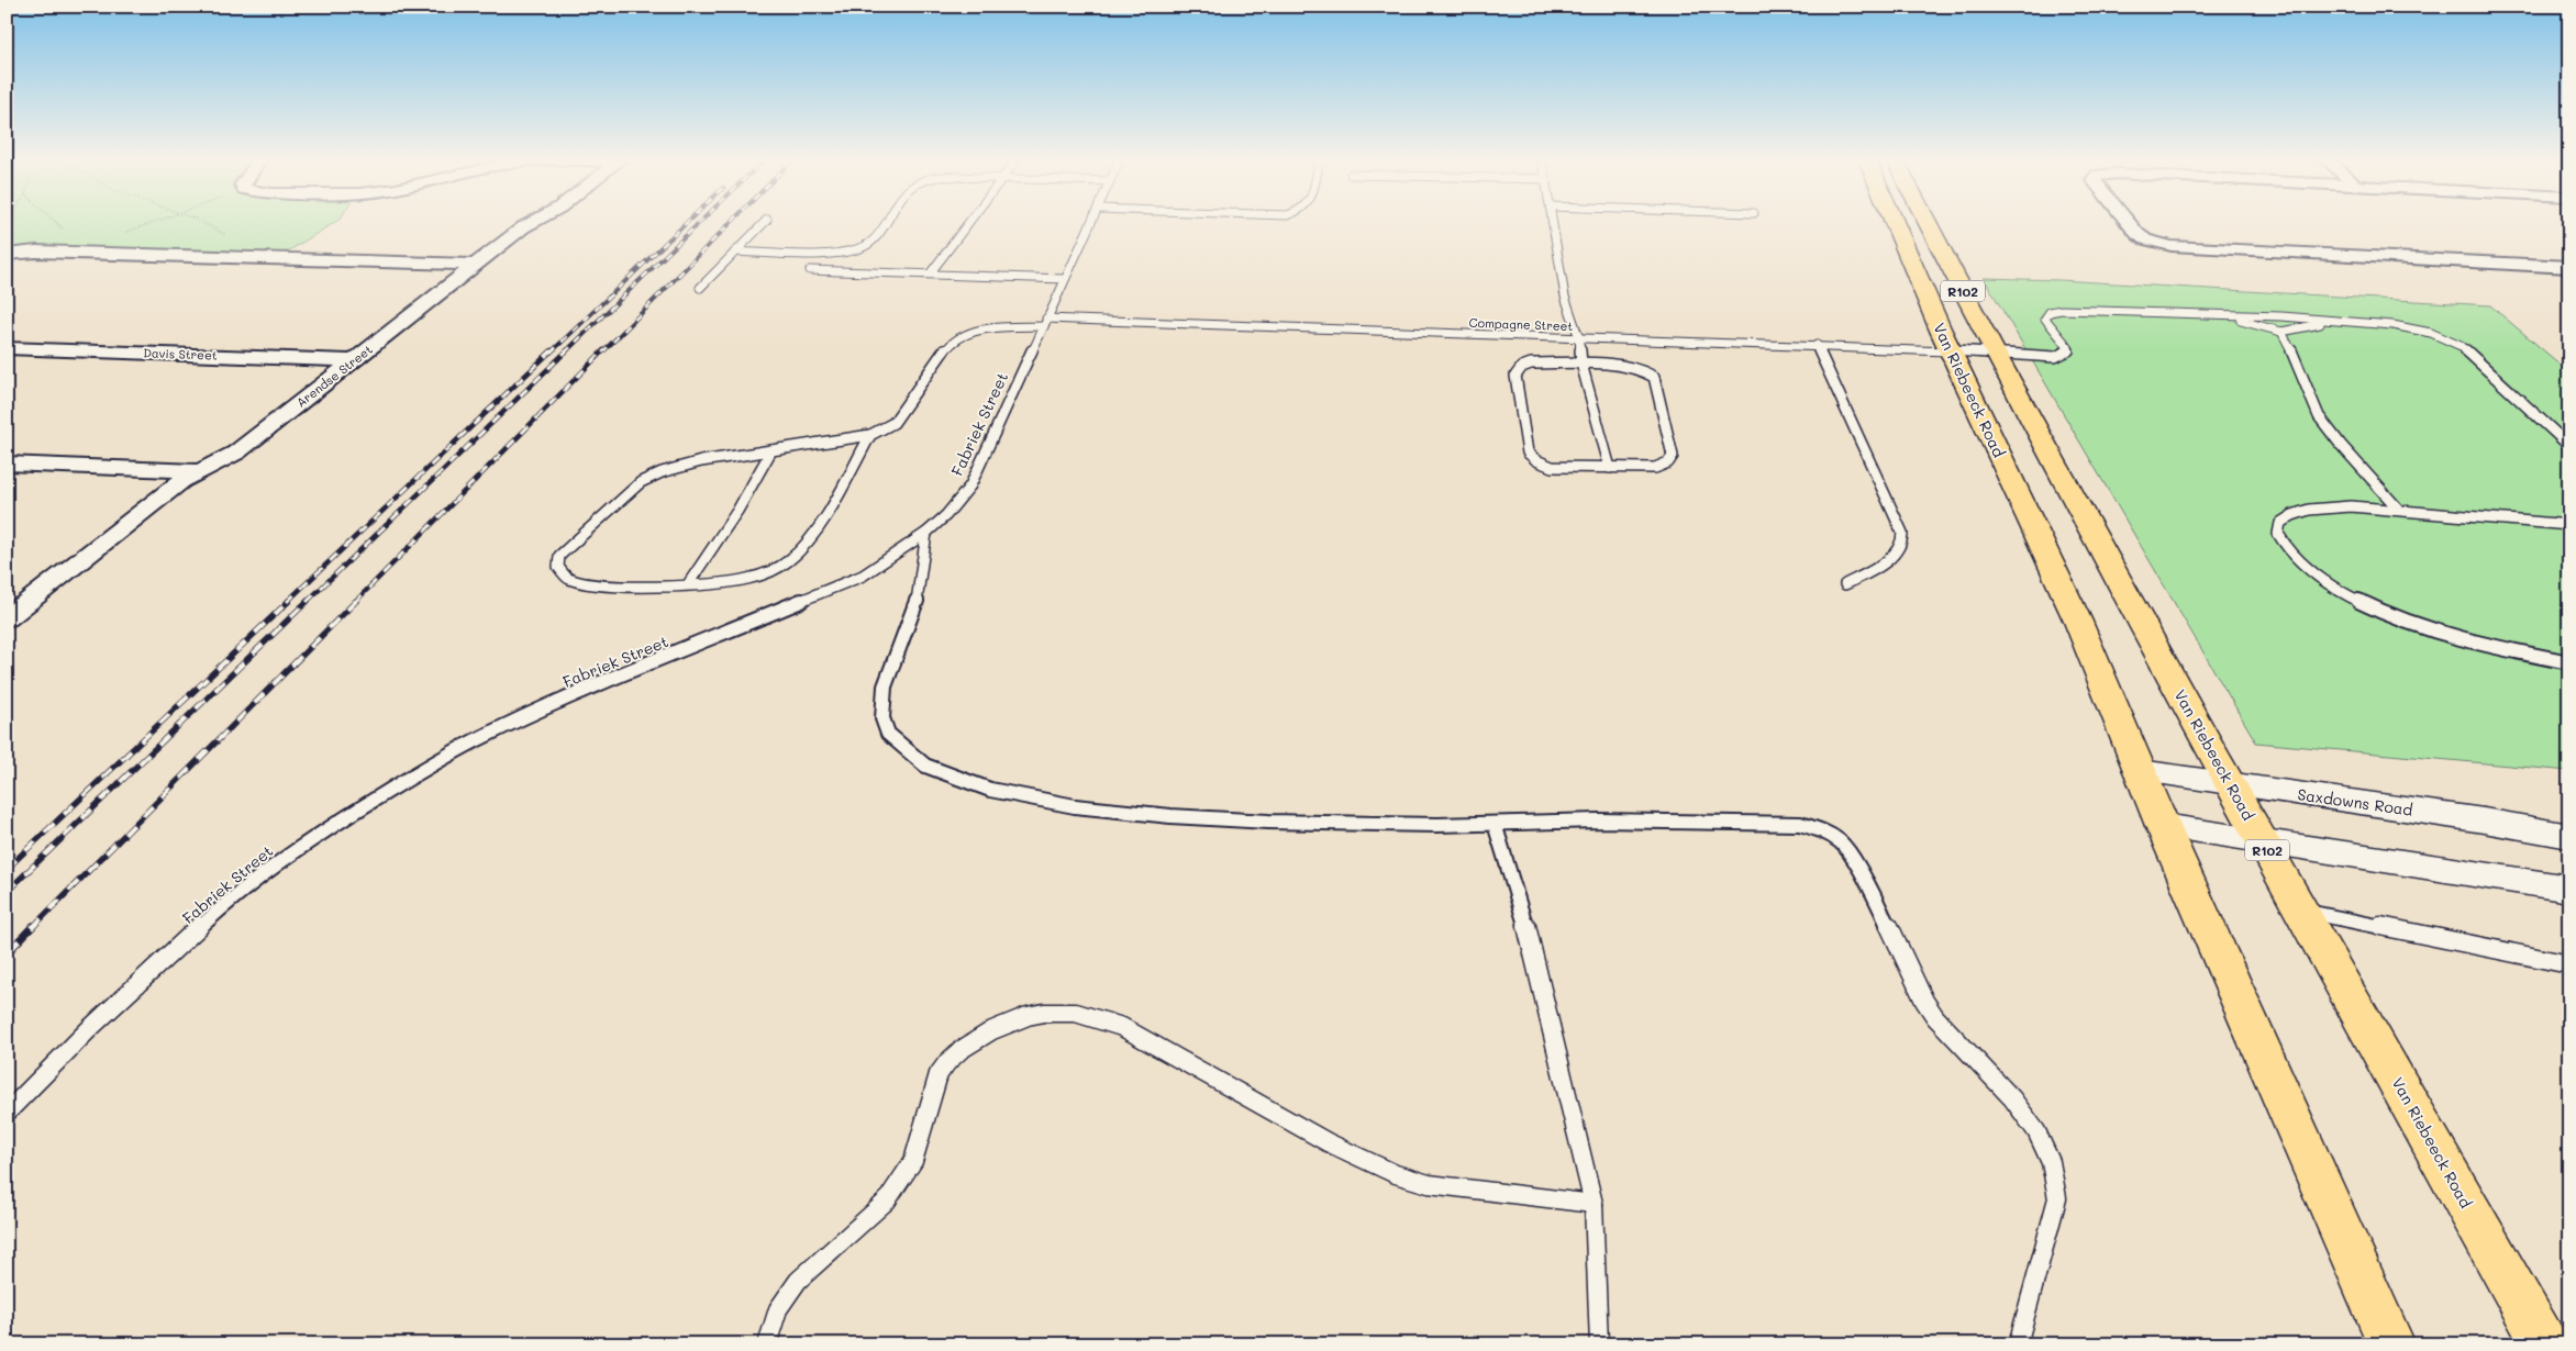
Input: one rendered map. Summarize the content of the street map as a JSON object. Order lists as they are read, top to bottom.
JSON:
{
  "streets": {
    "main road": ["R102", "Van Riebeeck Road"],
    "street": ["Davis Street", "Arendse Street", "Saxdowns Road"],
    "lane": ["Compagne Street", "Fabriek Street"]
  },
  "crossings": [
    ["Compagne Street", "Van Riebeeck Road"],
    ["Compagne Street", "Fabriek Street"],
    ["Davis Street", "Arendse Street"],
    ["Van Riebeeck Road", "Saxdowns Road"]
  ]
}
